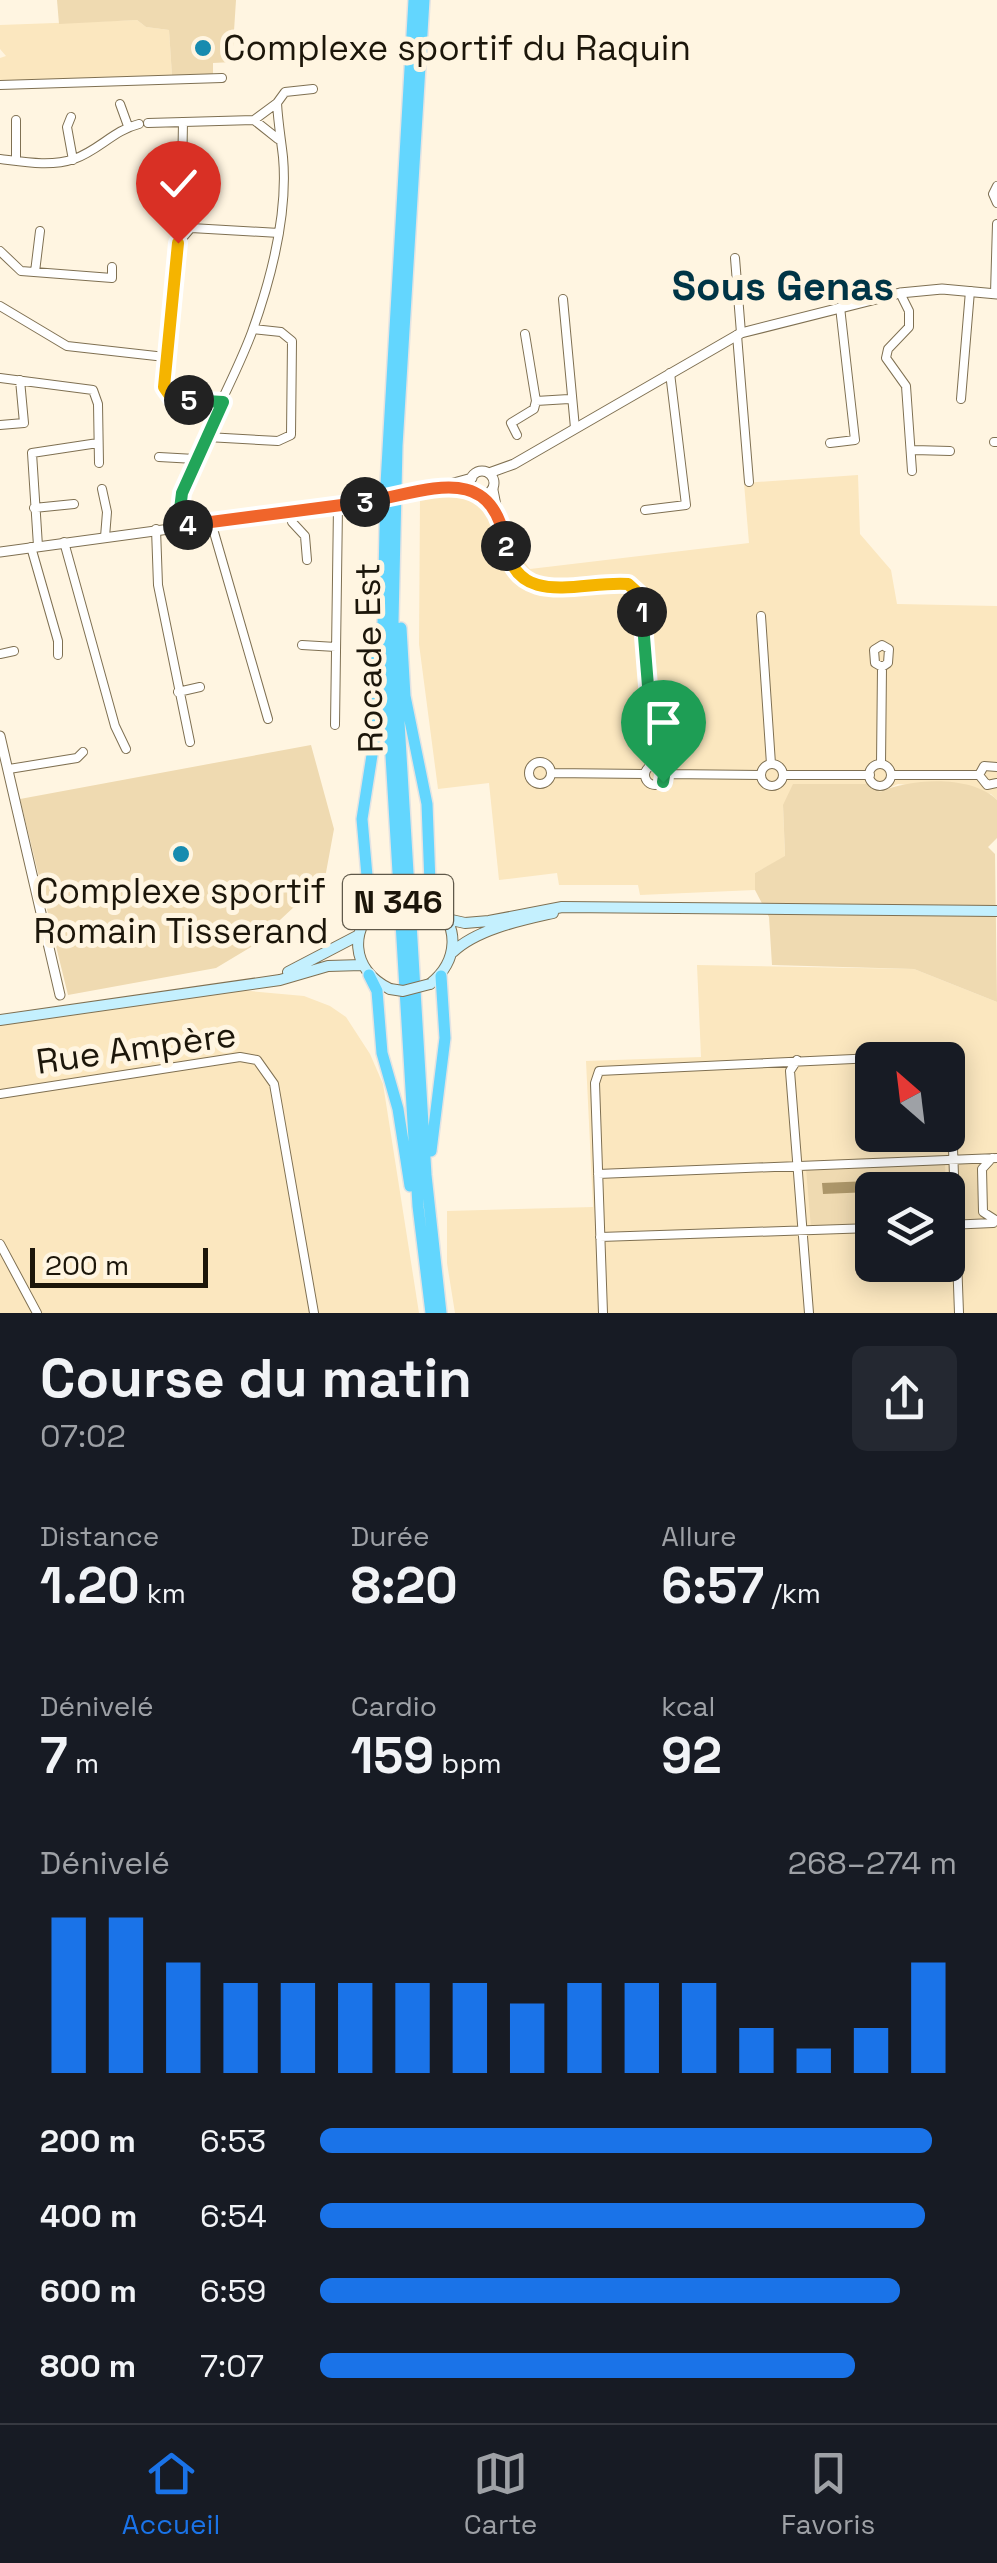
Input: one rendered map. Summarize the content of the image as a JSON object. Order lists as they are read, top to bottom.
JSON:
{
  "streets": {
    "highway": ["Rocade Est", "N 346"],
    "street": ["Rue Ampère"]
  },
  "districts": ["Sous Genas"],
  "places": ["Complexe sportif du Raquin", "Complexe sportif Romain Tisserand"],
  "scale_bar": "200 m",
  "north": "top left",
  "page": {
    "pins": [
      "5",
      "3",
      "4",
      "2",
      "1"
    ],
    "scale": "200 m",
    "heading": ["Course du matin", "07:02"],
    "stats": [
      ["Distance", "1.20 km"],
      ["Durée", "8:20"],
      ["Allure", "6:57 /km"],
      ["Dénivelé", "7 m"],
      ["Cardio", "159 bpm"],
      ["kcal", "92"]
    ],
    "chart": ["Dénivelé", "268–274 m"],
    "list": [
      {
        "name": "200 m",
        "note": "6:53"
      },
      {
        "name": "400 m",
        "note": "6:54"
      },
      {
        "name": "600 m",
        "note": "6:59"
      },
      {
        "name": "800 m",
        "note": "7:07"
      }
    ],
    "tabs": ["Accueil", "Carte", "Favoris"]
  }
}
